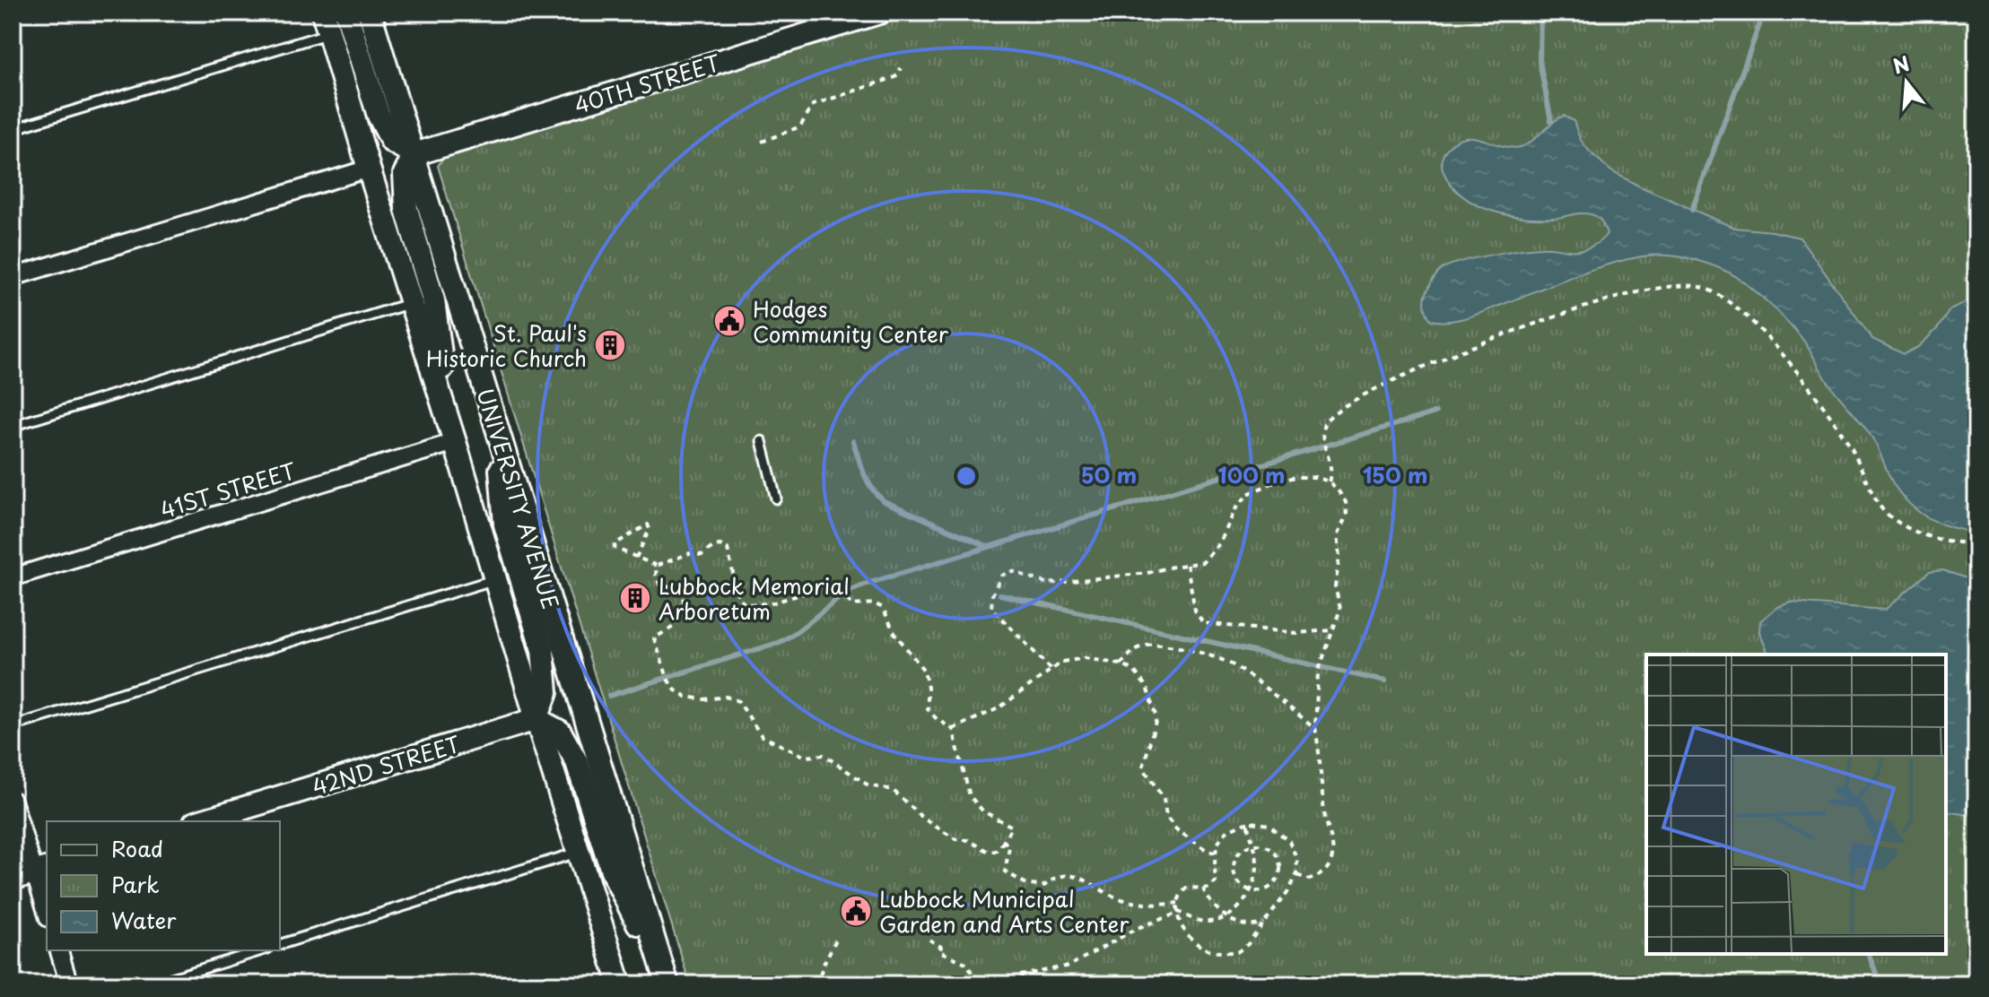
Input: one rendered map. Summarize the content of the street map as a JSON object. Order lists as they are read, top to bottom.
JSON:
{
  "streets": {
    "main road": ["40TH STREET", "UNIVERSITY AVENUE", "42ND STREET"],
    "street": ["41ST STREET"]
  },
  "crossings": [
    ["40TH STREET", "UNIVERSITY AVENUE"],
    ["41ST STREET", "UNIVERSITY AVENUE"],
    ["UNIVERSITY AVENUE", "42ND STREET"]
  ],
  "places": {
    "public building": ["Hodges Community Center", "Lubbock Municipal Garden and Arts Center"],
    "building": ["St. Paul's Historic Church", "Lubbock Memorial Arboretum"]
  },
  "legend": ["Road", "Park", "Water"],
  "north": "top",
  "rings": ["50 m", "100 m", "150 m"]
}
